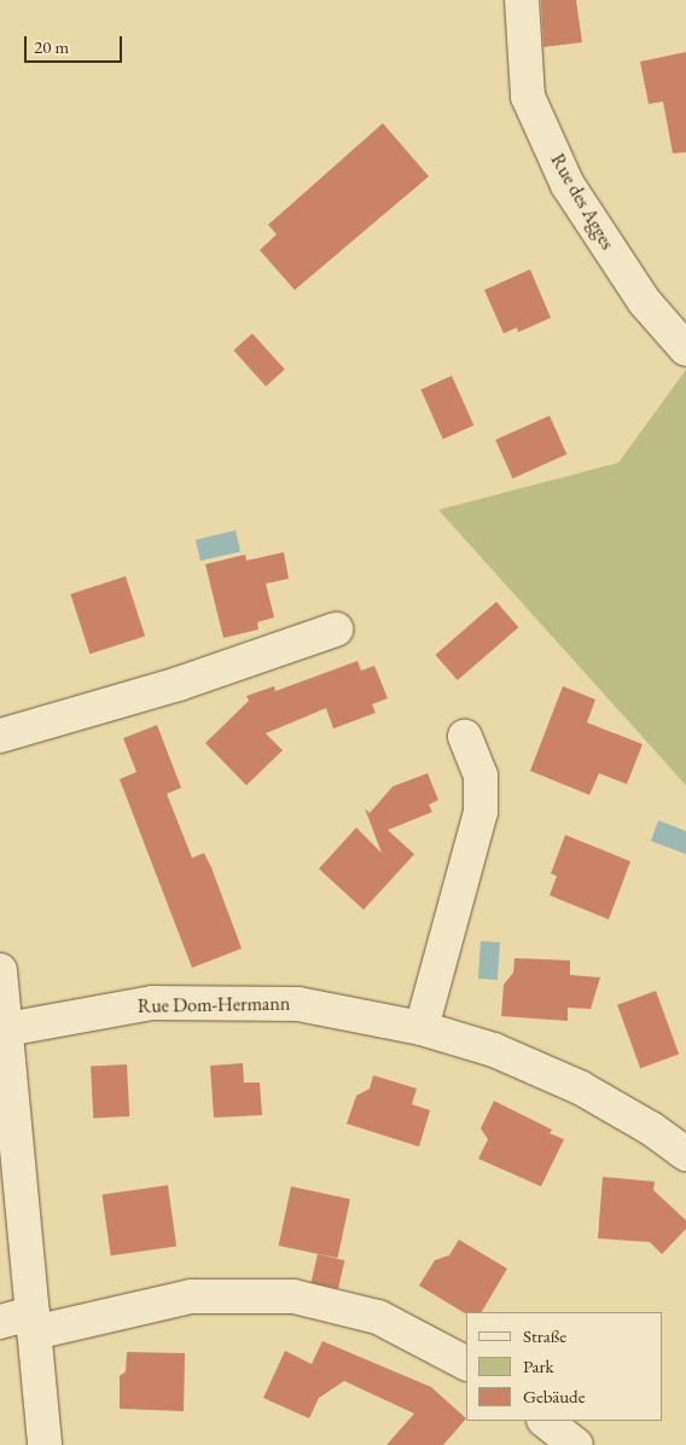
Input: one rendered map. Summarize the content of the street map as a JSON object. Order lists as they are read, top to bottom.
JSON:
{
  "streets": {
    "street": ["Rue des Agges", "Rue Dom-Hermann"]
  },
  "legend": ["Straße", "Park", "Gebäude"],
  "scale_bar": "20 m"
}
